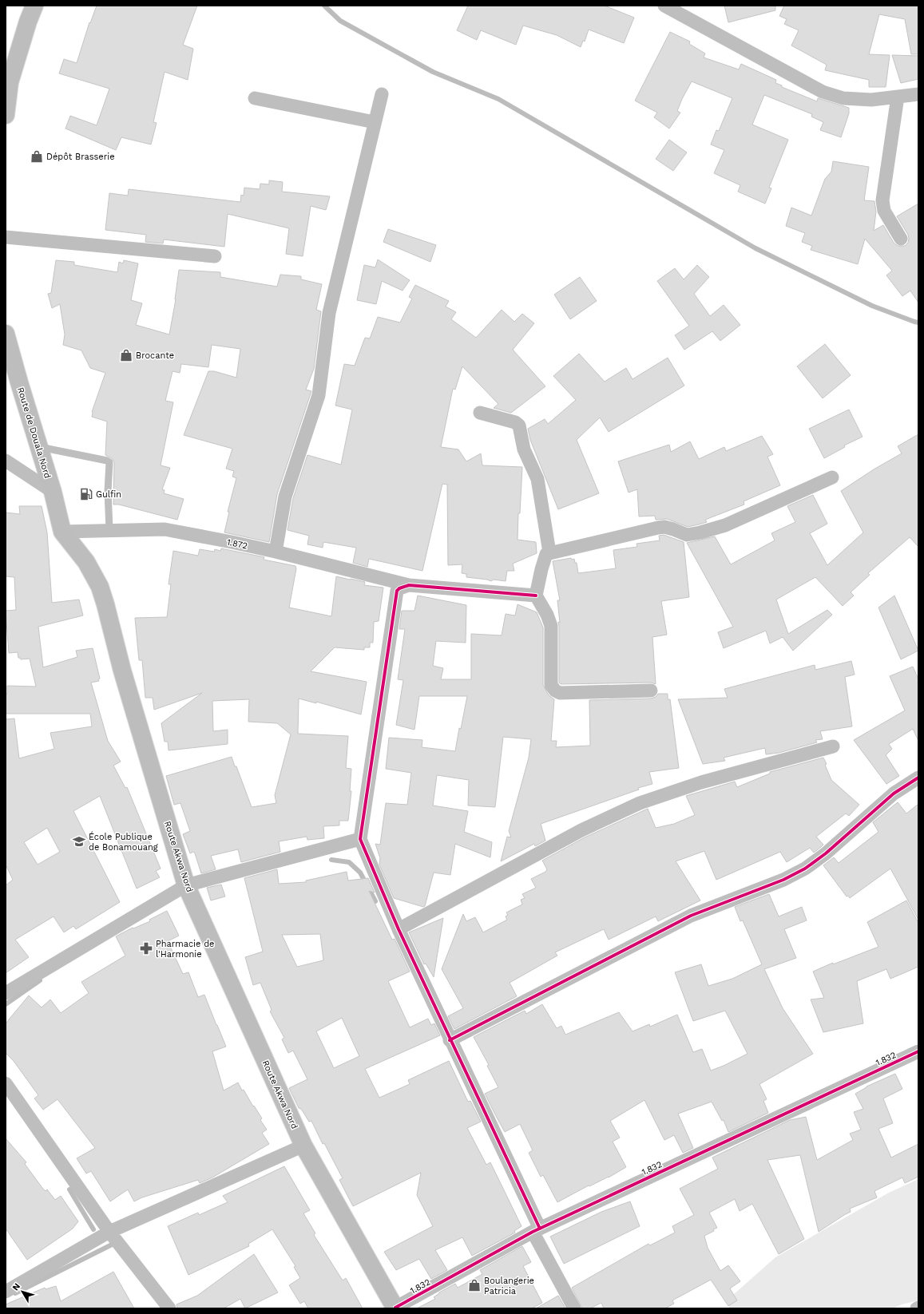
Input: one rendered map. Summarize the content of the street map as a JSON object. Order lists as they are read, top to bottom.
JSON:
{
  "streets": {
    "main road": ["Route de Douala Nord", "Route Akwa Nord"],
    "street": ["1.872", "1.832"]
  },
  "crossings": [
    ["Route de Douala Nord", "1.872"],
    ["Route de Douala Nord", "Route Akwa Nord"],
    ["1.872", "Route Akwa Nord"],
    ["Route Akwa Nord", "1.832"]
  ],
  "places": {
    "shop": ["Dépôt Brasserie", "Brocante", "Boulangerie Patricia"],
    "fuel station": ["Gulfin"],
    "school or university": ["École Publique de Bonamouang"],
    "pharmacy": ["Pharmacie de l'Harmonie"]
  },
  "north": "top left"
}
